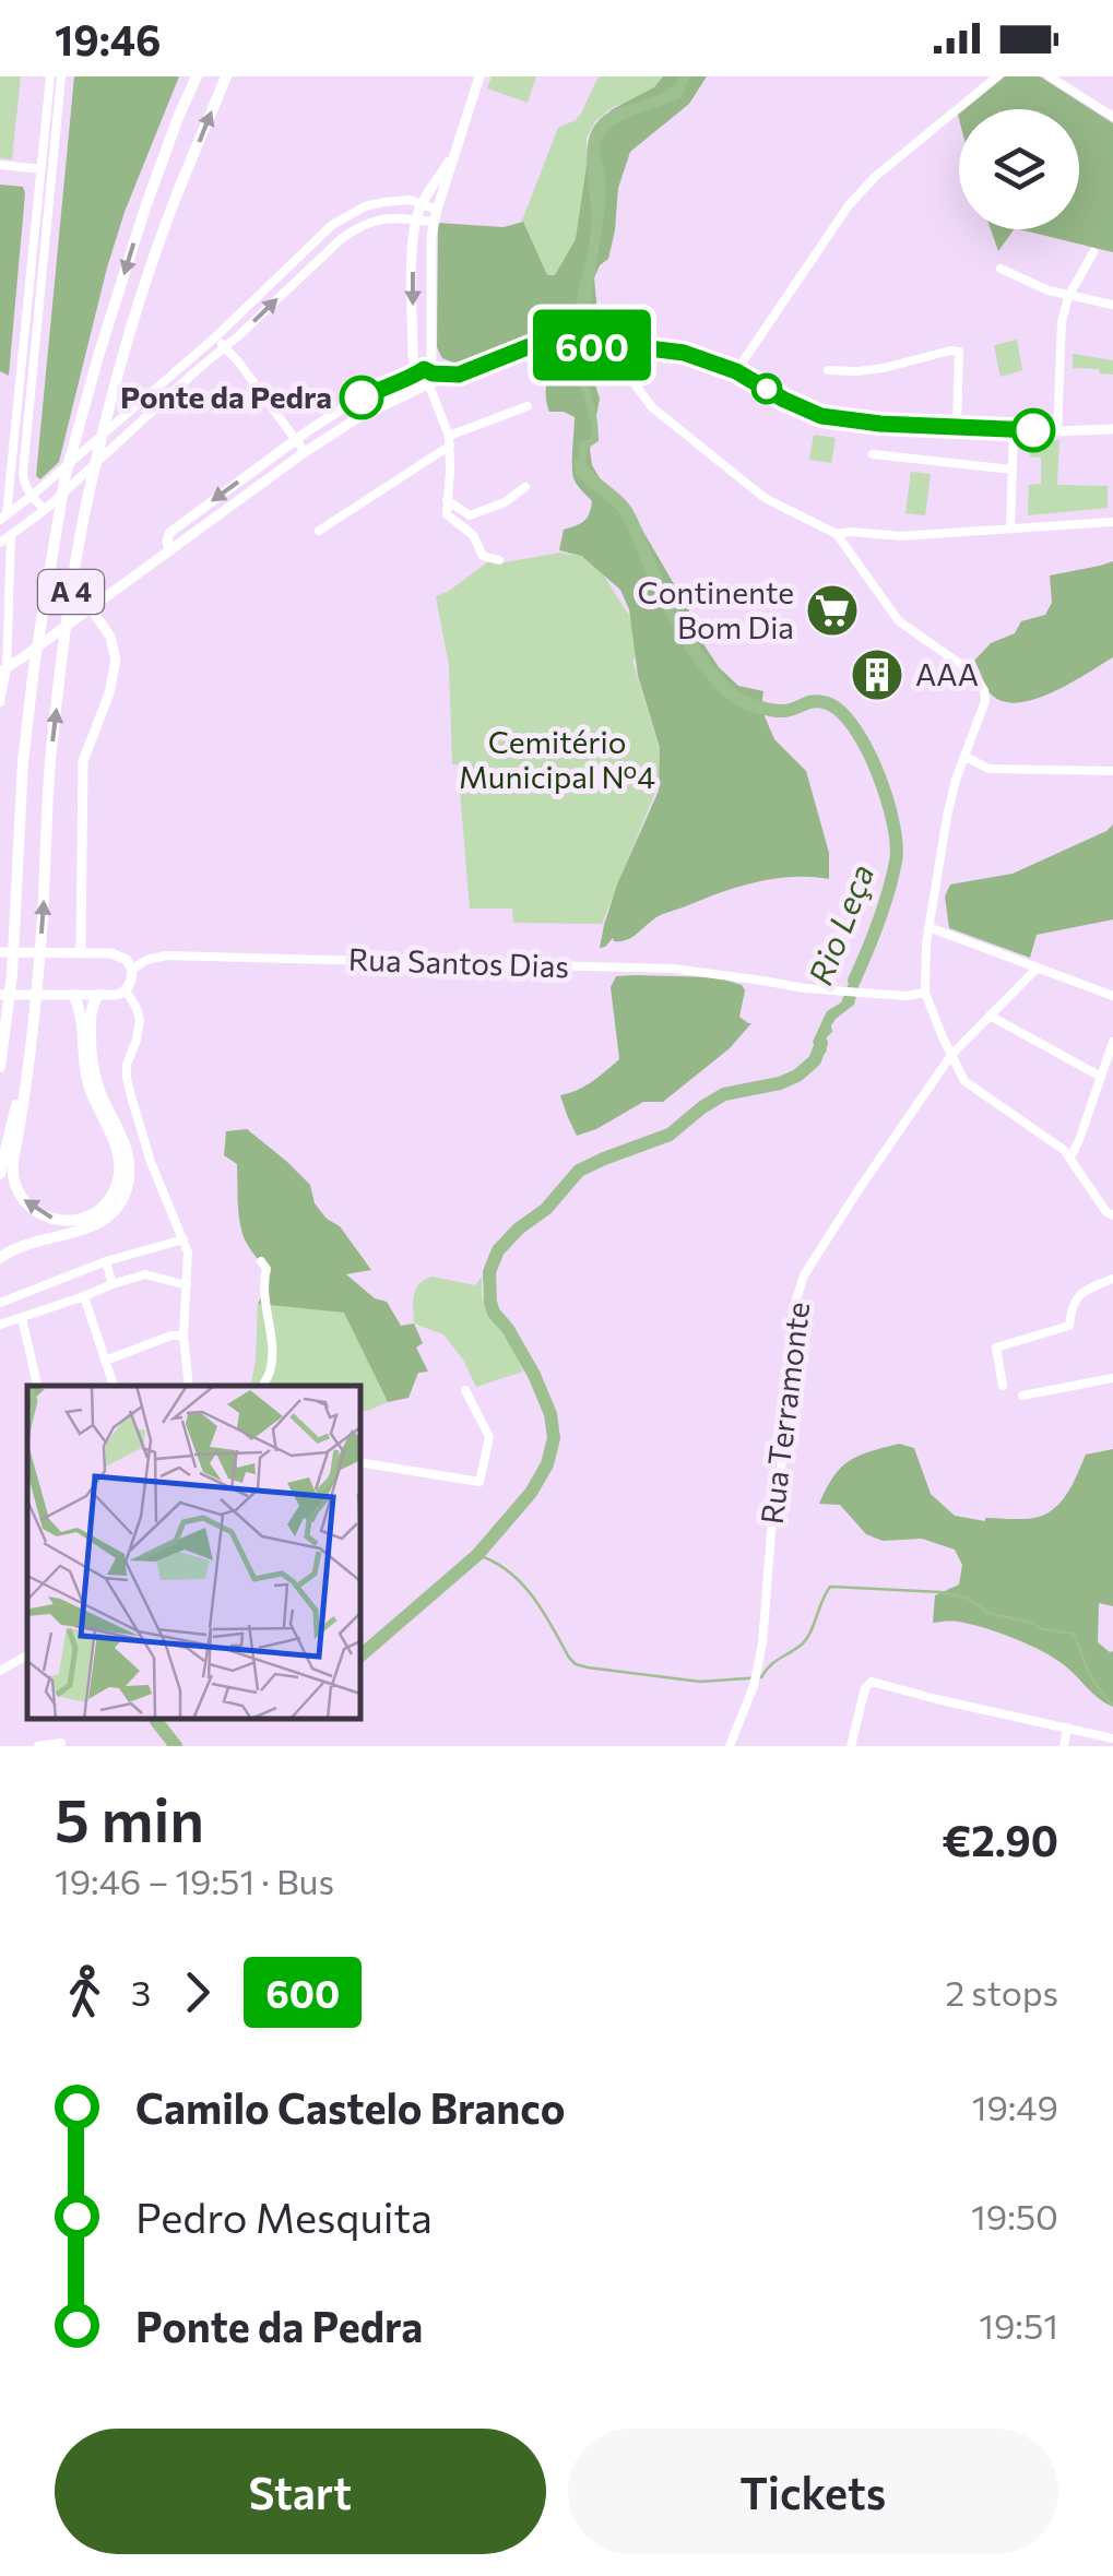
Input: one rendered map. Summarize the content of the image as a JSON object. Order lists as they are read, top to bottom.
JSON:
{
  "streets": {
    "highway": ["A 4"],
    "street": ["Rua Santos Dias", "Rua Terramonte"]
  },
  "water": ["Rio Leça"],
  "parks": ["Cemitério Municipal Nº4"],
  "places": {
    "other": ["Ponte da Pedra"],
    "supermarket": ["Continente Bom Dia"],
    "building": ["AAA"]
  },
  "lines": ["bus line 600"],
  "page": {
    "status": "19:46",
    "on_map": "600",
    "heading": ["5 min", "19:46 – 19:51 · Bus", "€2.90"],
    "legs": ["3", "600", "2 stops"],
    "list": [
      {
        "name": "Camilo Castelo Branco",
        "value": "19:49"
      },
      {
        "name": "Pedro Mesquita",
        "value": "19:50"
      },
      {
        "name": "Ponte da Pedra",
        "value": "19:51"
      }
    ],
    "buttons": ["Start", "Tickets"]
  }
}
